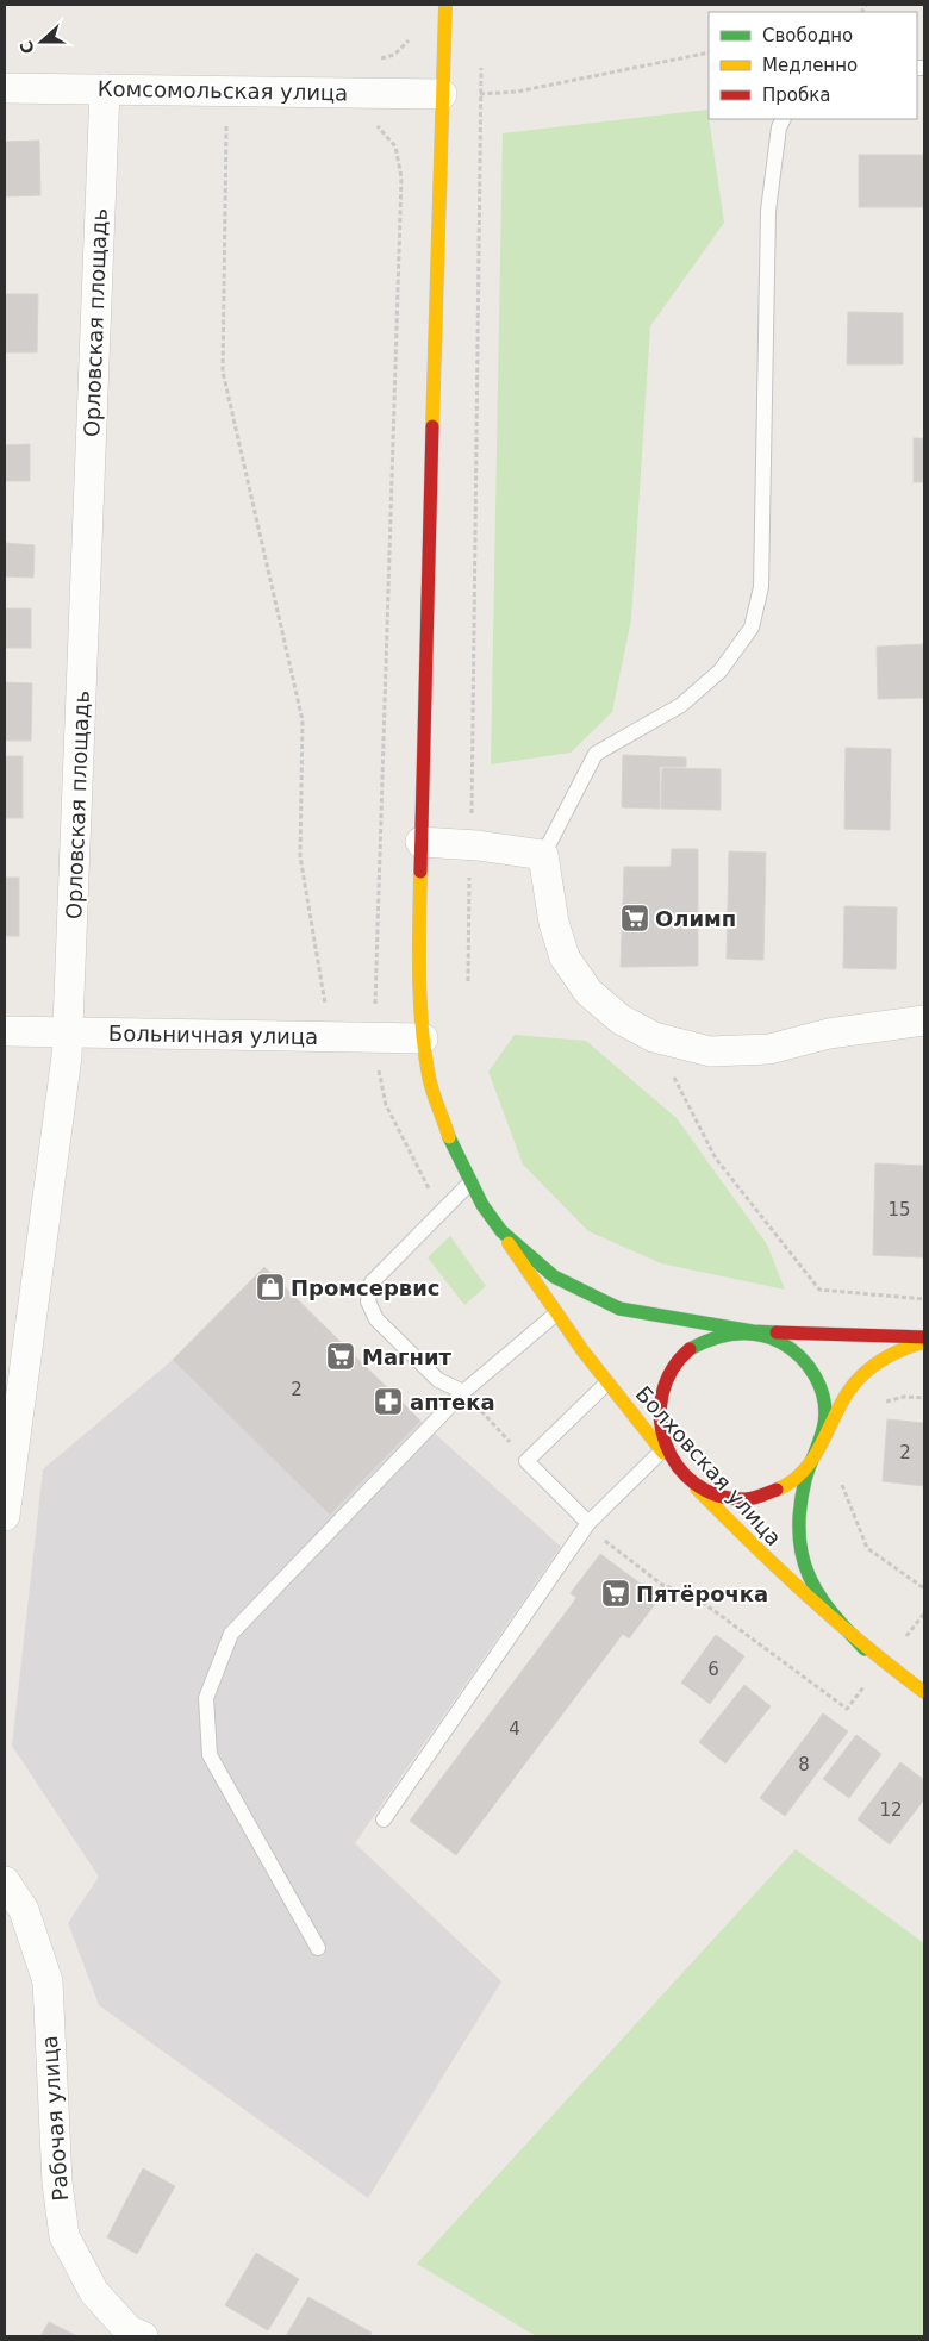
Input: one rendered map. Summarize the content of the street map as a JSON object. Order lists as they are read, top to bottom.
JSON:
{
  "streets": {
    "main road": ["Болховская улица"],
    "street": [
      "Комсомольская улица",
      "Орловская площадь",
      "Больничная улица",
      "Рабочая улица"
    ]
  },
  "crossings": [
    ["Комсомольская улица", "Орловская площадь"],
    ["Орловская площадь", "Больничная улица"]
  ],
  "places": {
    "supermarket": ["Олимп", "Магнит", "Пятёрочка"],
    "shop": ["Промсервис"],
    "pharmacy": ["аптека"]
  },
  "house_numbers": [
    "15",
    "2",
    "2",
    "6",
    "4",
    "8",
    "12"
  ],
  "legend": ["Свободно", "Медленно", "Пробка"],
  "north": "left"
}
